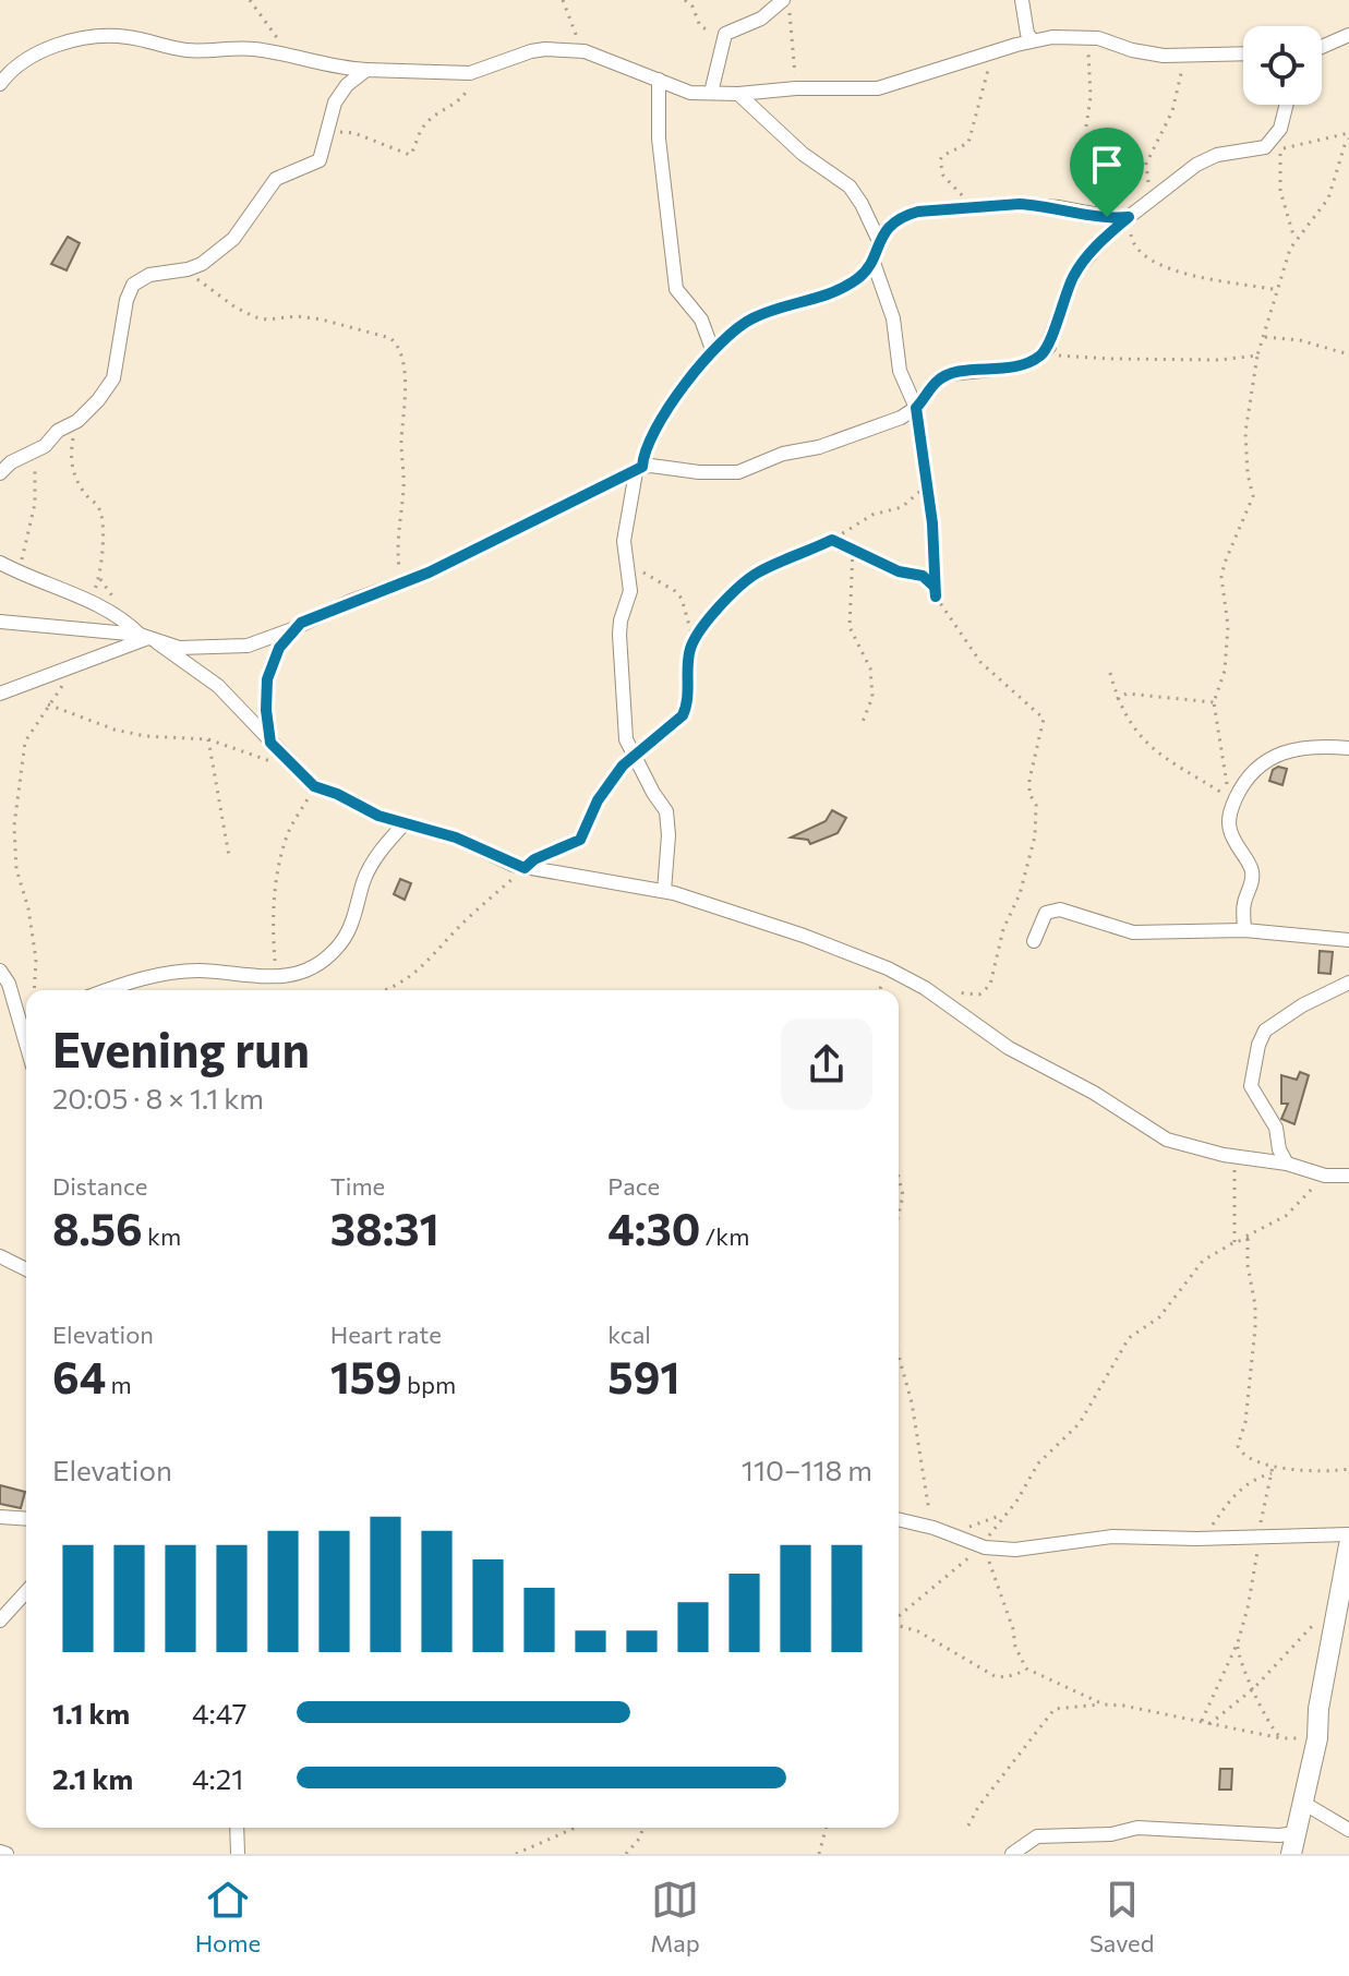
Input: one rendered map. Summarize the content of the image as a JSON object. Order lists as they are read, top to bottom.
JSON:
{
  "page": {
    "heading": ["Evening run", "20:05 · 8 × 1.1 km"],
    "stats": [
      ["Distance", "8.56 km"],
      ["Time", "38:31"],
      ["Pace", "4:30 /km"],
      ["Elevation", "64 m"],
      ["Heart rate", "159 bpm"],
      ["kcal", "591"]
    ],
    "chart": ["Elevation", "110–118 m"],
    "list": [
      {
        "name": "1.1 km",
        "note": "4:47"
      },
      {
        "name": "2.1 km",
        "note": "4:21"
      }
    ],
    "tabs": ["Home", "Map", "Saved"]
  }
}
